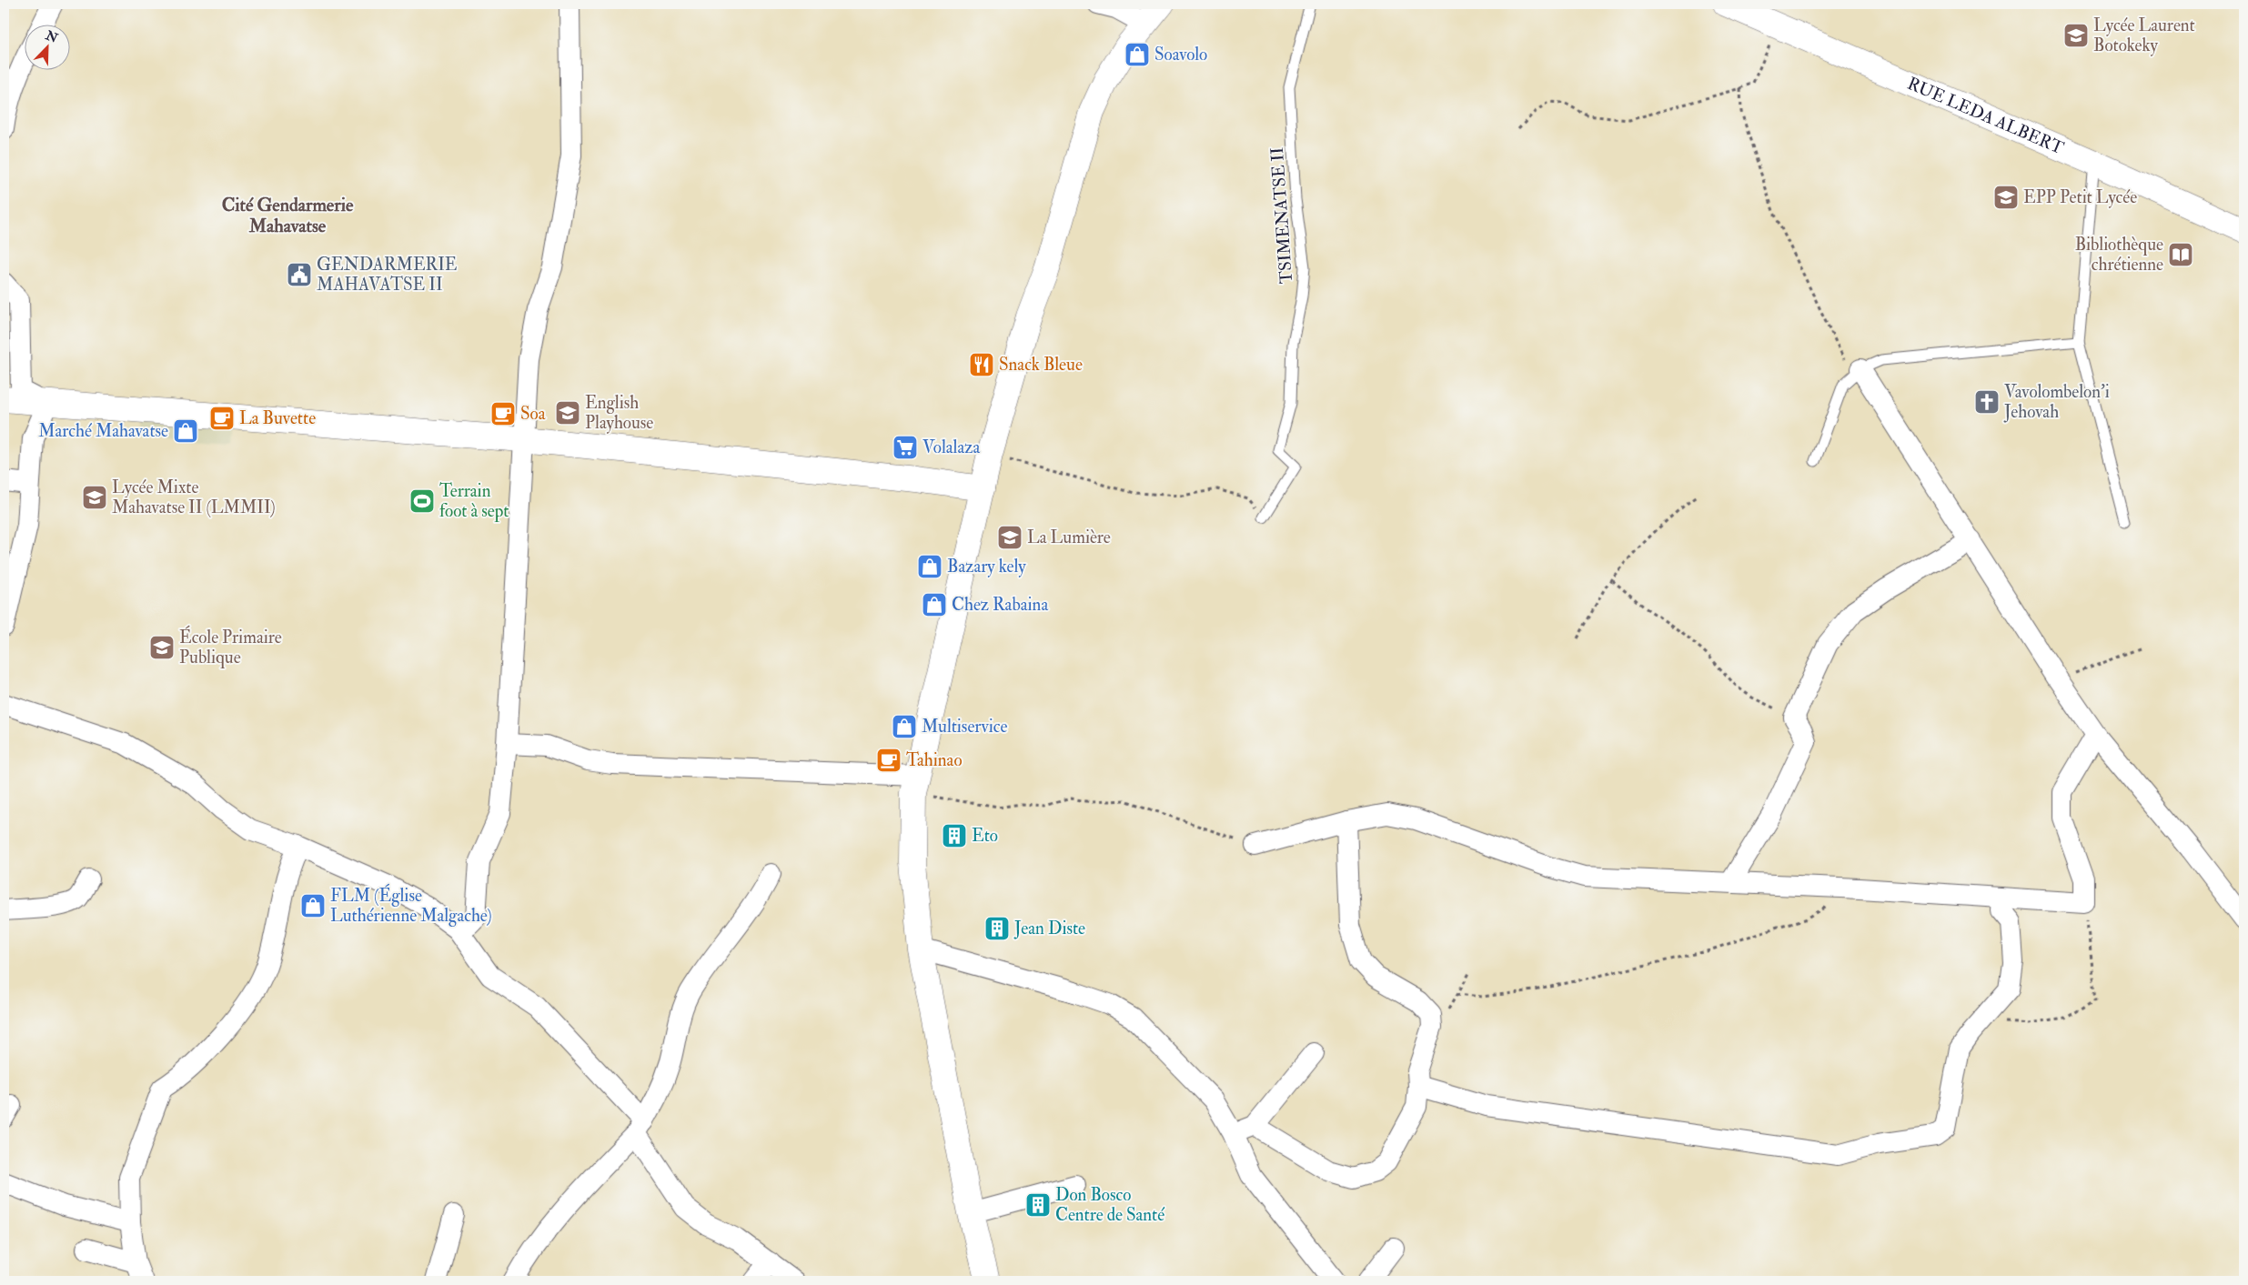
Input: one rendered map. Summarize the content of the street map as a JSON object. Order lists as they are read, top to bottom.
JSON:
{
  "streets": {
    "street": ["RUE LEDA ALBERT"],
    "lane": ["TSIMENATSE II"]
  },
  "districts": ["Cité Gendarmerie Mahavatse"],
  "places": {
    "school or university": [
      "Lycée Laurent Botokeky",
      "EPP Petit Lycée",
      "English Playhouse",
      "Lycée Mixte Mahavatse II (LMMII)",
      "La Lumière",
      "École Primaire Publique"
    ],
    "shop": [
      "Soavolo",
      "Marché Mahavatse",
      "Bazary kely",
      "Chez Rabaina",
      "Multiservice",
      "FLM (Église Luthérienne Malgache)"
    ],
    "library": ["Bibliothèque chrétienne"],
    "public building": ["GENDARMERIE MAHAVATSE II"],
    "restaurant": ["Snack Bleue"],
    "church": ["Vavolombelon'i Jehovah"],
    "cafe": ["Soa", "La Buvette", "Tahinao"],
    "supermarket": ["Volalaza"],
    "sports": ["Terrain foot à sept"],
    "building": ["Eto", "Jean Diste", "Don Bosco Centre de Santé"]
  },
  "north": "top right"
}
